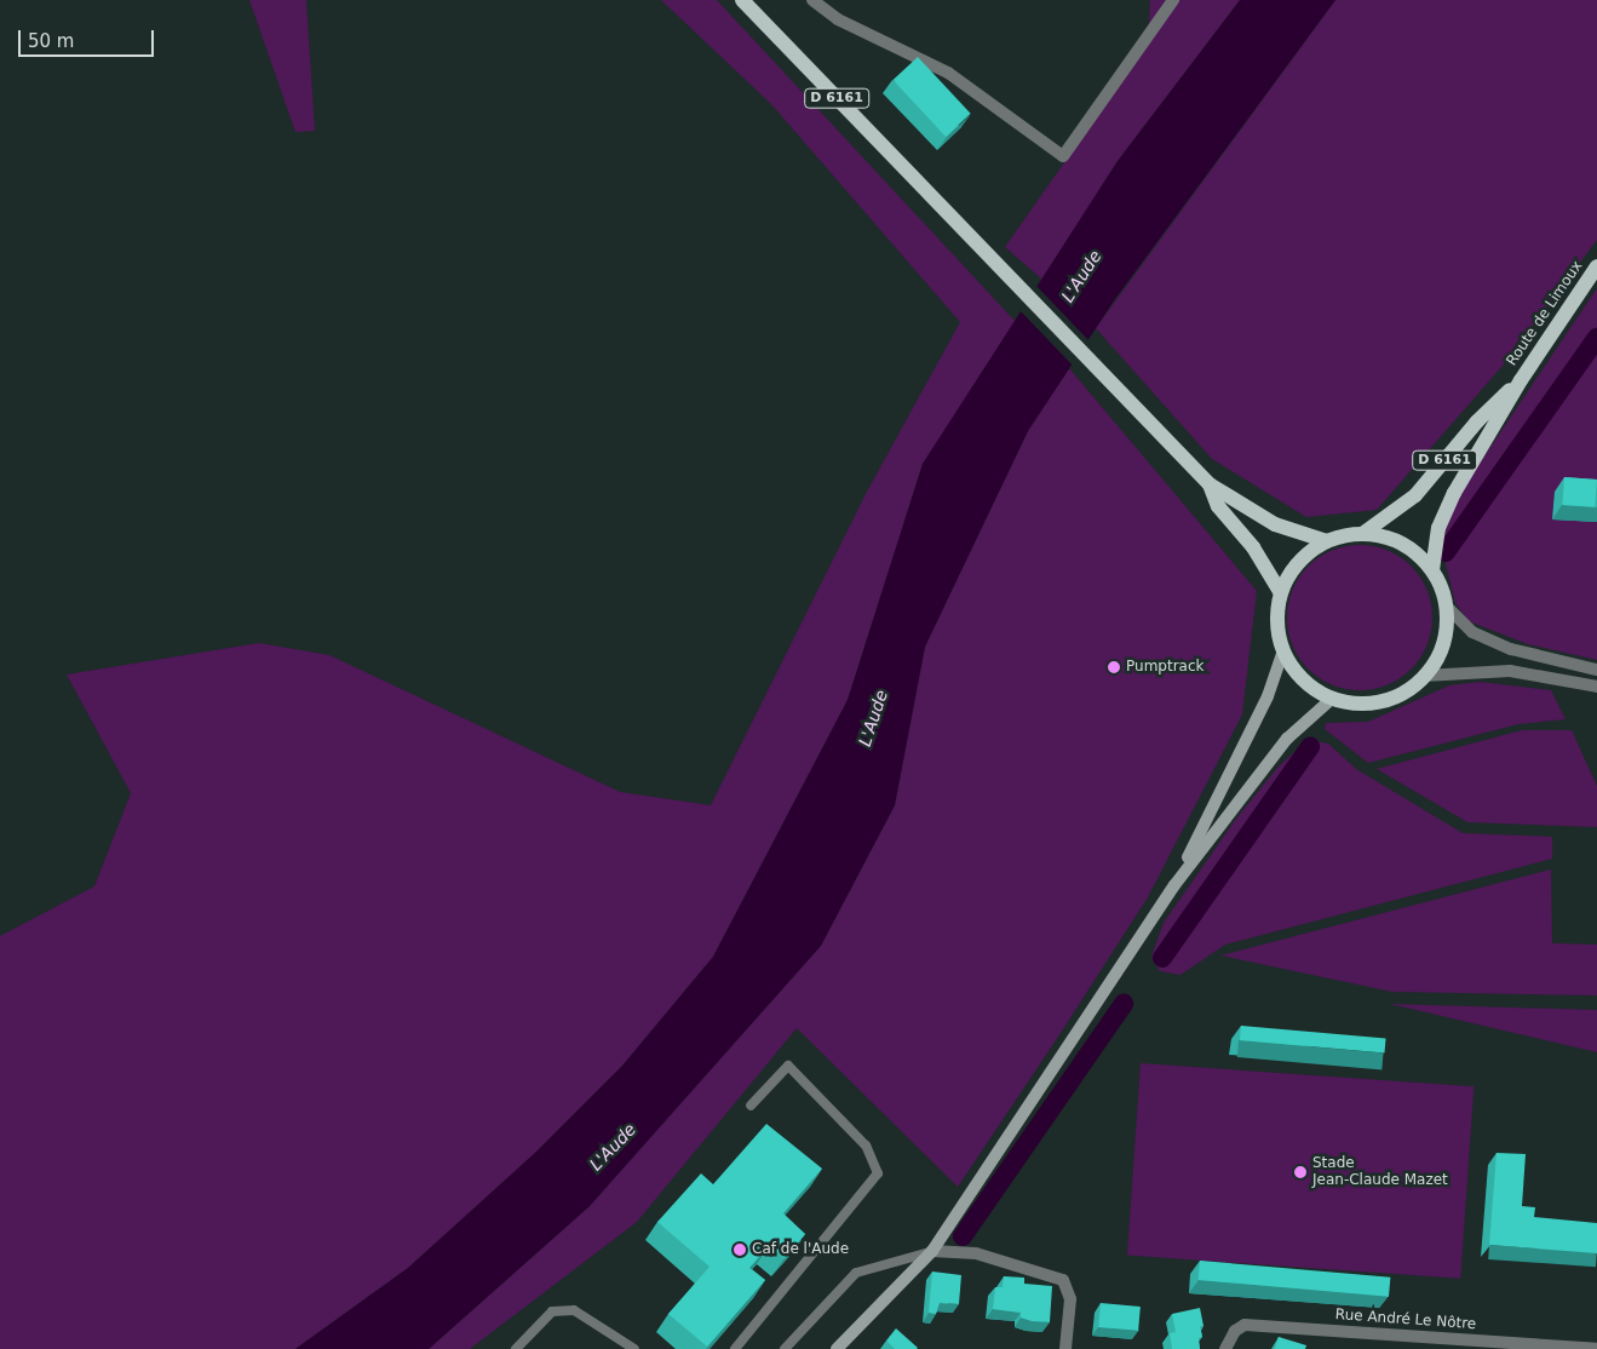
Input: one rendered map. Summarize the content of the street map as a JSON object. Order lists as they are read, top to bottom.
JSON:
{
  "streets": {
    "main road": ["D 6161", "Route de Limoux"],
    "street": ["Rue André Le Nôtre"]
  },
  "crossings": [
    ["D 6161", "Route de Limoux"]
  ],
  "water": ["L'Aude"],
  "places": ["Pumptrack", "Stade Jean-Claude Mazet", "Caf de l'Aude"],
  "scale_bar": "50 m"
}
